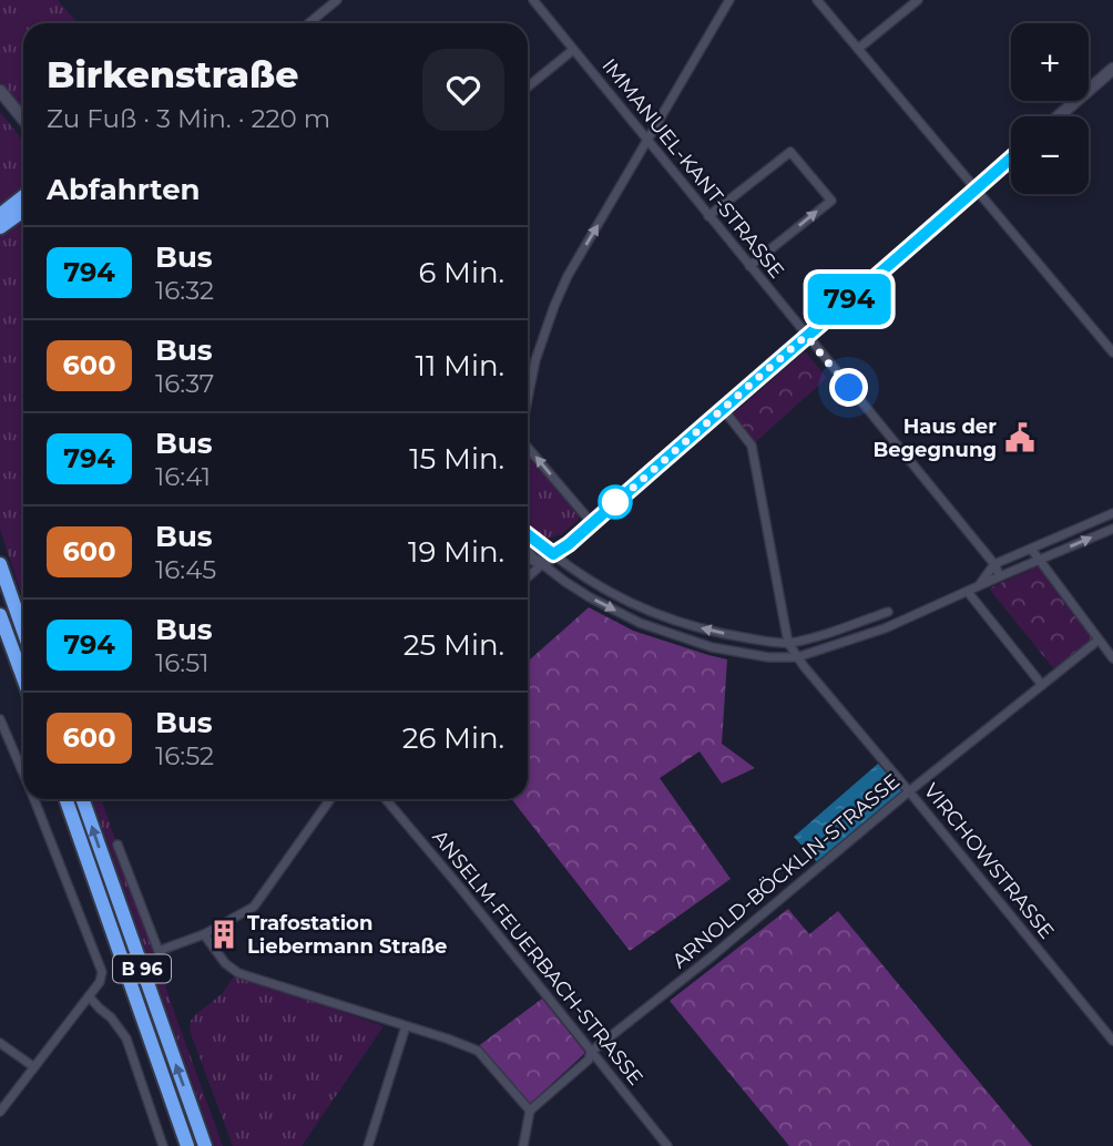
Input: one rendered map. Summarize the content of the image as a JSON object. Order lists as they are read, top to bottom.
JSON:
{
  "streets": {
    "highway": ["B 96"],
    "street": [
      "IMMANUEL-KANT-STRASSE",
      "VIRCHOWSTRASSE",
      "ARNOLD-BÖCKLIN-STRASSE",
      "ANSELM-FEUERBACH-STRASSE"
    ]
  },
  "crossings": [
    ["VIRCHOWSTRASSE", "ARNOLD-BÖCKLIN-STRASSE"],
    ["ARNOLD-BÖCKLIN-STRASSE", "ANSELM-FEUERBACH-STRASSE"]
  ],
  "places": {
    "public building": ["Haus der Begegnung"],
    "building": ["Trafostation Liebermann Straße"]
  },
  "lines": ["bus line 794"],
  "page": {
    "on_map": "794",
    "map_buttons": ["+", "−"],
    "heading": [
      ["Birkenstraße", "Zu Fuß · 3 Min. · 220 m"],
      "Abfahrten"
    ],
    "list": [
      {
        "mark": "794",
        "name": "Bus",
        "note": "16:32",
        "value": "6 Min."
      },
      {
        "mark": "600",
        "name": "Bus",
        "note": "16:37",
        "value": "11 Min."
      },
      {
        "mark": "794",
        "name": "Bus",
        "note": "16:41",
        "value": "15 Min."
      },
      {
        "mark": "600",
        "name": "Bus",
        "note": "16:45",
        "value": "19 Min."
      },
      {
        "mark": "794",
        "name": "Bus",
        "note": "16:51",
        "value": "25 Min."
      },
      {
        "mark": "600",
        "name": "Bus",
        "note": "16:52",
        "value": "26 Min."
      }
    ]
  }
}
